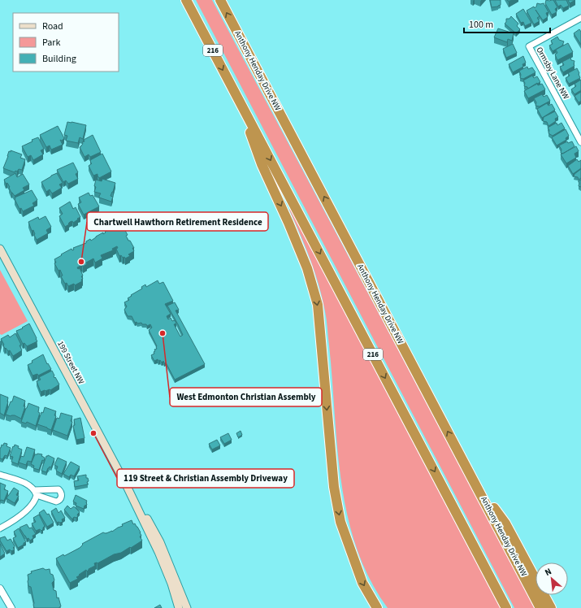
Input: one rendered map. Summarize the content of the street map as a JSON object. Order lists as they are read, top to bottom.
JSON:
{
  "streets": {
    "highway": ["216", "Anthony Henday Drive NW"],
    "main road": ["199 Street NW"],
    "street": ["Ormsby Lane NW"]
  },
  "places": ["Chartwell Hawthorn Retirement Residence", "West Edmonton Christian Assembly", "119 Street & Christian Assembly Driveway"],
  "legend": ["Road", "Park", "Building"],
  "scale_bar": "100 m",
  "north": "top left"
}
